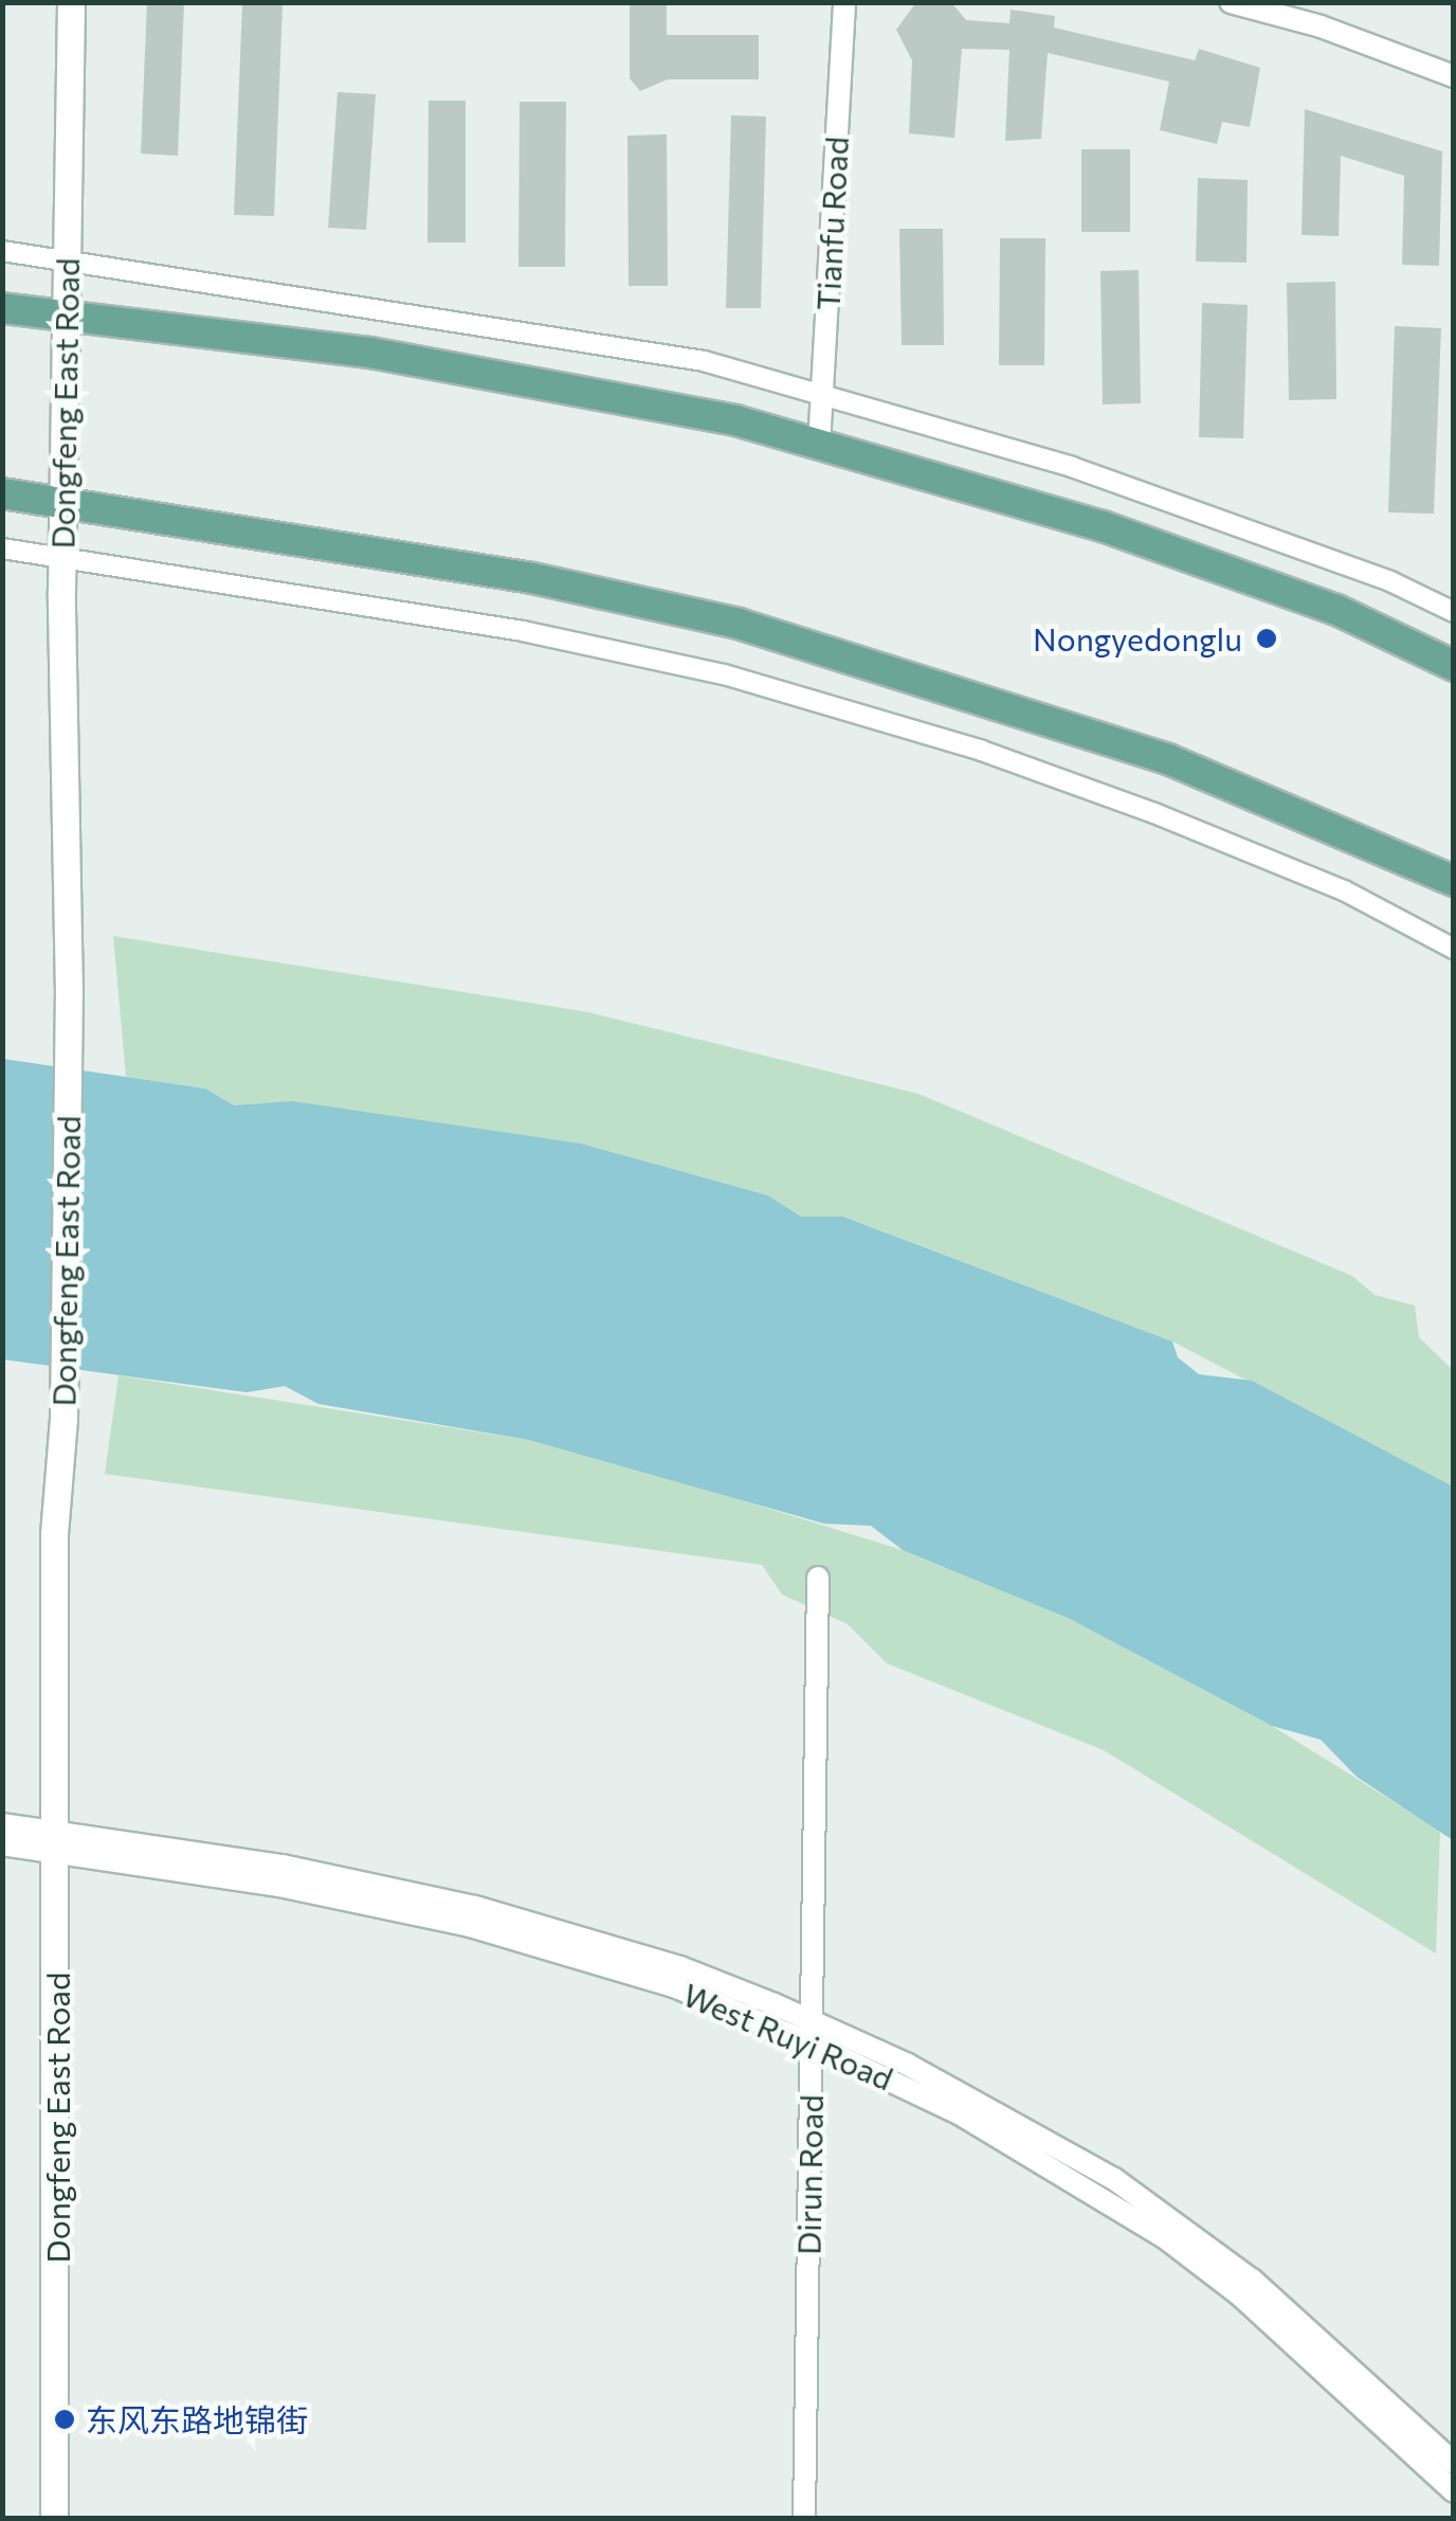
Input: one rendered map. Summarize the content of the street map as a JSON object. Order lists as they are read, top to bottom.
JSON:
{
  "streets": {
    "main road": ["Dongfeng East Road"],
    "street": ["Tianfu Road", "West Ruyi Road", "Dirun Road"]
  },
  "crossings": [
    ["Dongfeng East Road", "West Ruyi Road"],
    ["West Ruyi Road", "Dirun Road"]
  ],
  "places": ["Nongyedonglu", "东风东路地锦街"]
}
